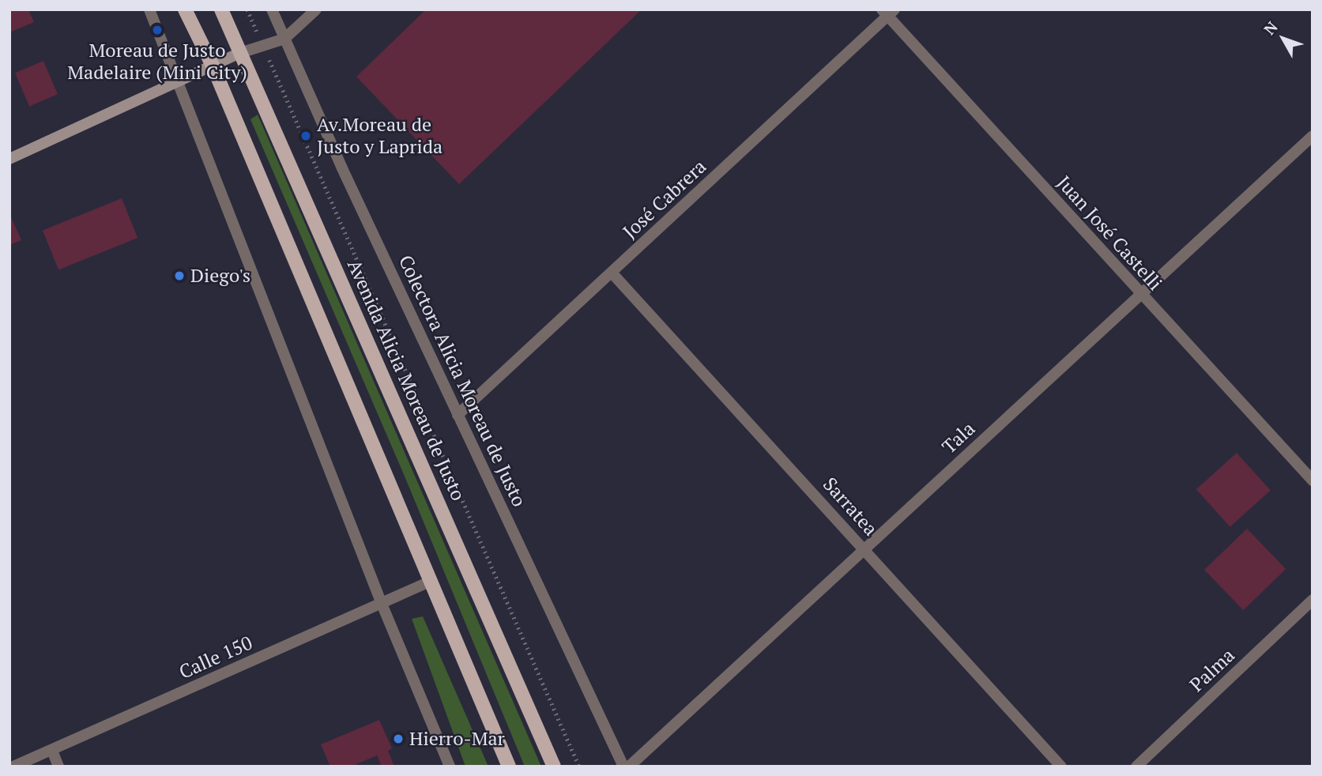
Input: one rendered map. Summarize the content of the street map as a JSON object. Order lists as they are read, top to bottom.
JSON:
{
  "streets": {
    "main road": ["Avenida Alicia Moreau de Justo"],
    "street": [
      "José Cabrera",
      "Juan José Castelli",
      "Colectora Alicia Moreau de Justo",
      "Tala",
      "Sarratea",
      "Calle 150",
      "Palma"
    ]
  },
  "crossings": [
    ["José Cabrera", "Juan José Castelli"],
    ["José Cabrera", "Colectora Alicia Moreau de Justo"],
    ["José Cabrera", "Sarratea"],
    ["Juan José Castelli", "Tala"],
    ["Tala", "Sarratea"]
  ],
  "places": [
    "Moreau de Justo Madelaire (Mini City)",
    "Av.Moreau de Justo y Laprida",
    "Diego's",
    "Hierro-Mar"
  ],
  "north": "top left"
}
